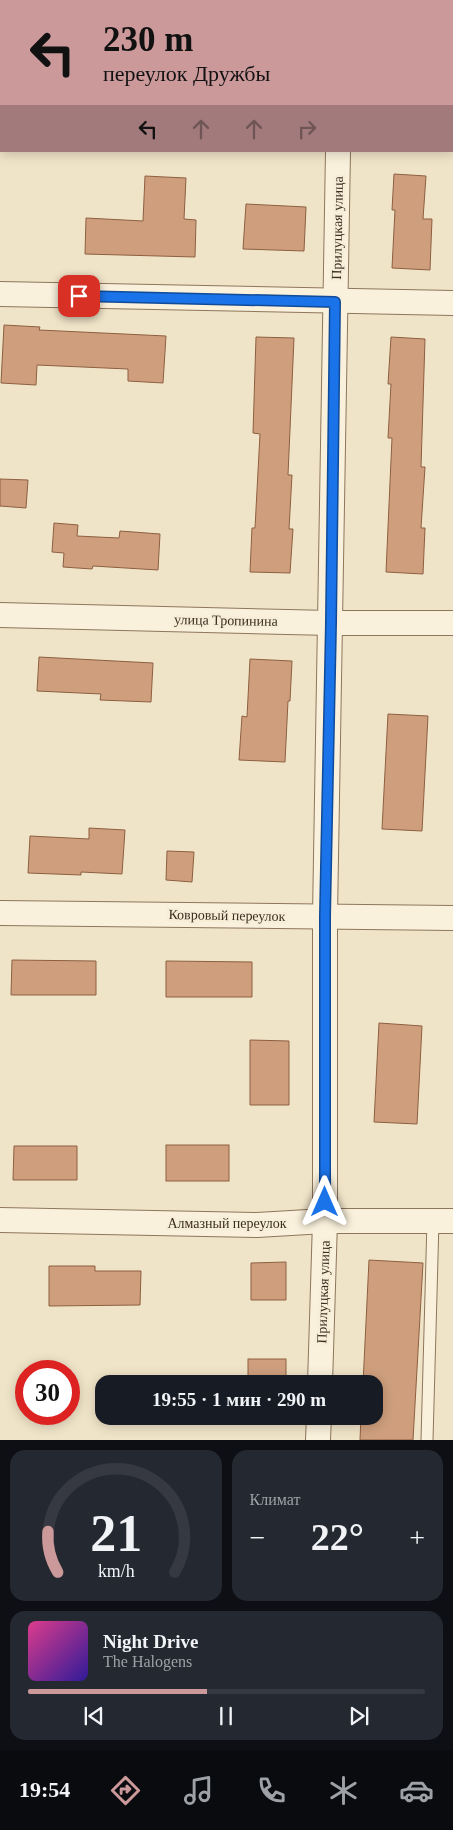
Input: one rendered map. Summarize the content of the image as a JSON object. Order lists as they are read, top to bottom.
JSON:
{
  "streets": {
    "street": [
      "Прилуцкая улица",
      "улица Тропинина",
      "Ковровый переулок",
      "Алмазный переулок"
    ]
  },
  "crossings": [
    ["Прилуцкая улица", "улица Тропинина"],
    ["Прилуцкая улица", "Ковровый переулок"],
    ["Прилуцкая улица", "Алмазный переулок"]
  ],
  "page": {
    "turn": ["230 m", "переулок Дружбы"],
    "limit": "30",
    "trip": "19:55 · 1 мин · 290 m",
    "tile": "Климат",
    "heat": ["−", "22°", "+"],
    "song": ["Night Drive", "The Halogens"],
    "tabs": "19:54",
    "gauge": ["21", "km/h"]
  }
}
